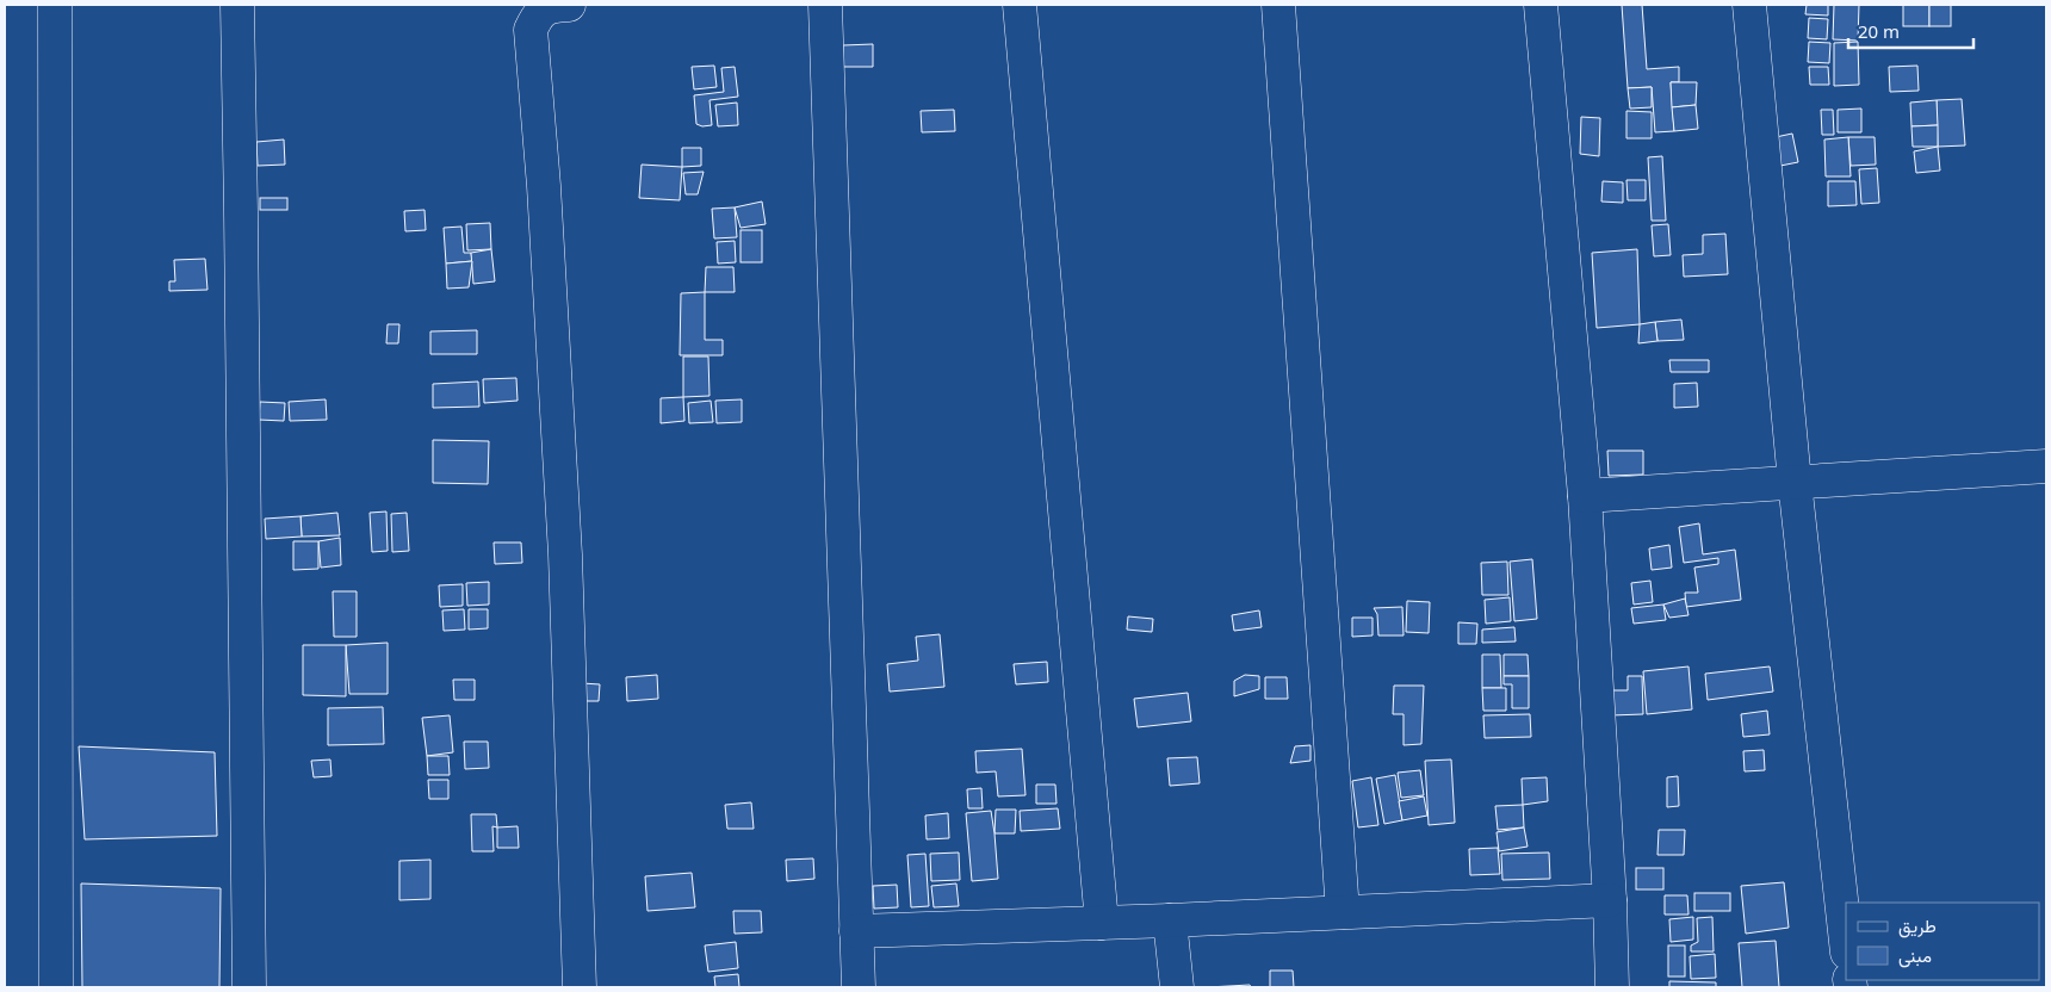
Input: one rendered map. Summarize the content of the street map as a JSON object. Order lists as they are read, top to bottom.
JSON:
{
  "legend": ["طريق", "مبنى"],
  "scale_bar": "20 m"
}
